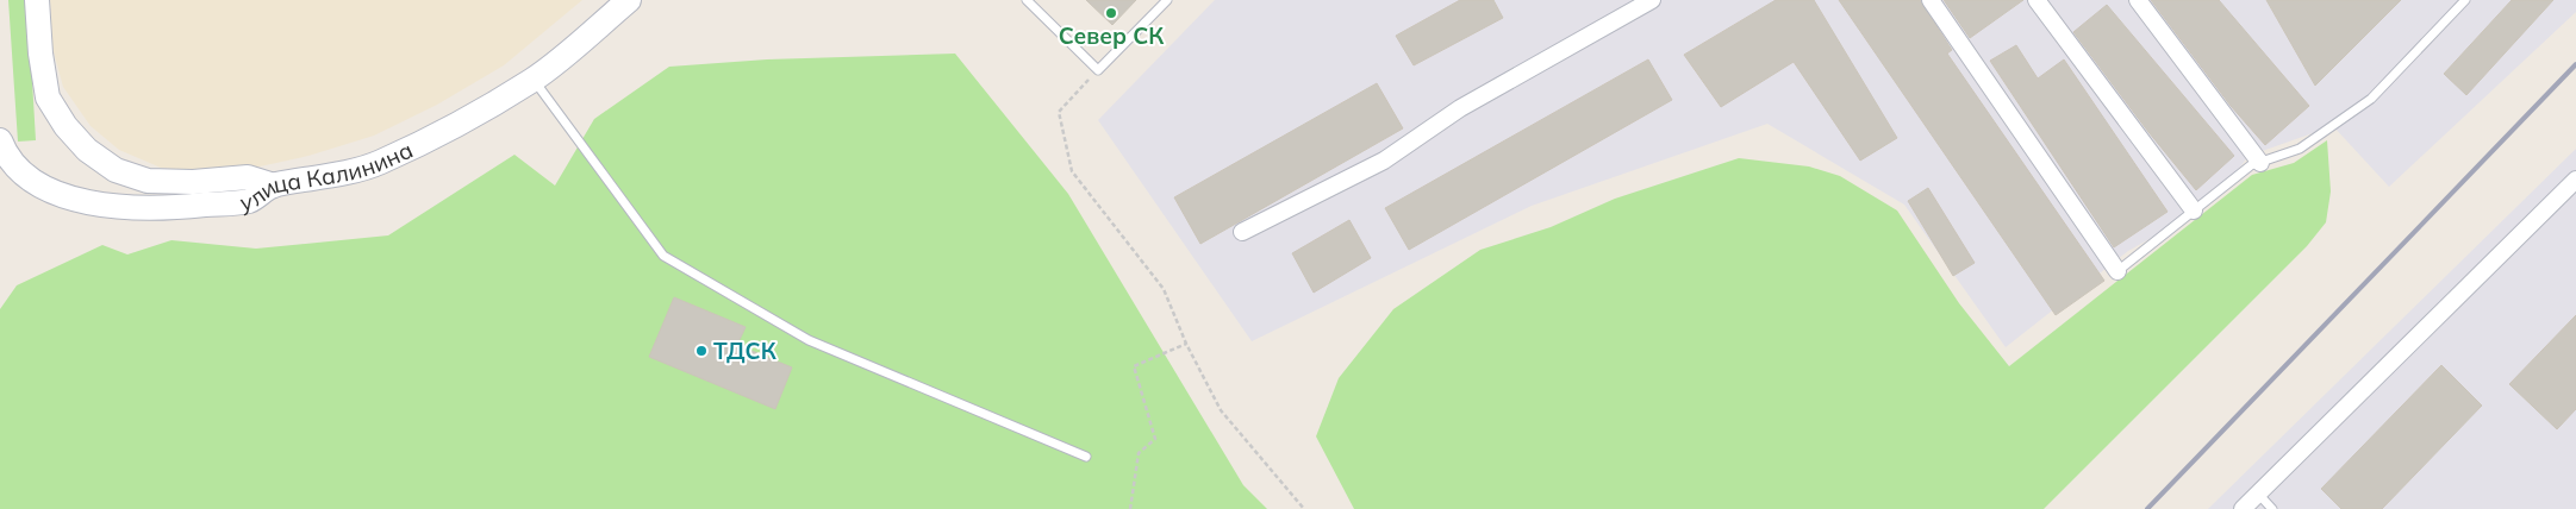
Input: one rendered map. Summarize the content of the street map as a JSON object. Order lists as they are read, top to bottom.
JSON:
{
  "streets": {
    "main road": ["улица Калинина"]
  },
  "places": ["Север СК", "ТДСК"]
}
